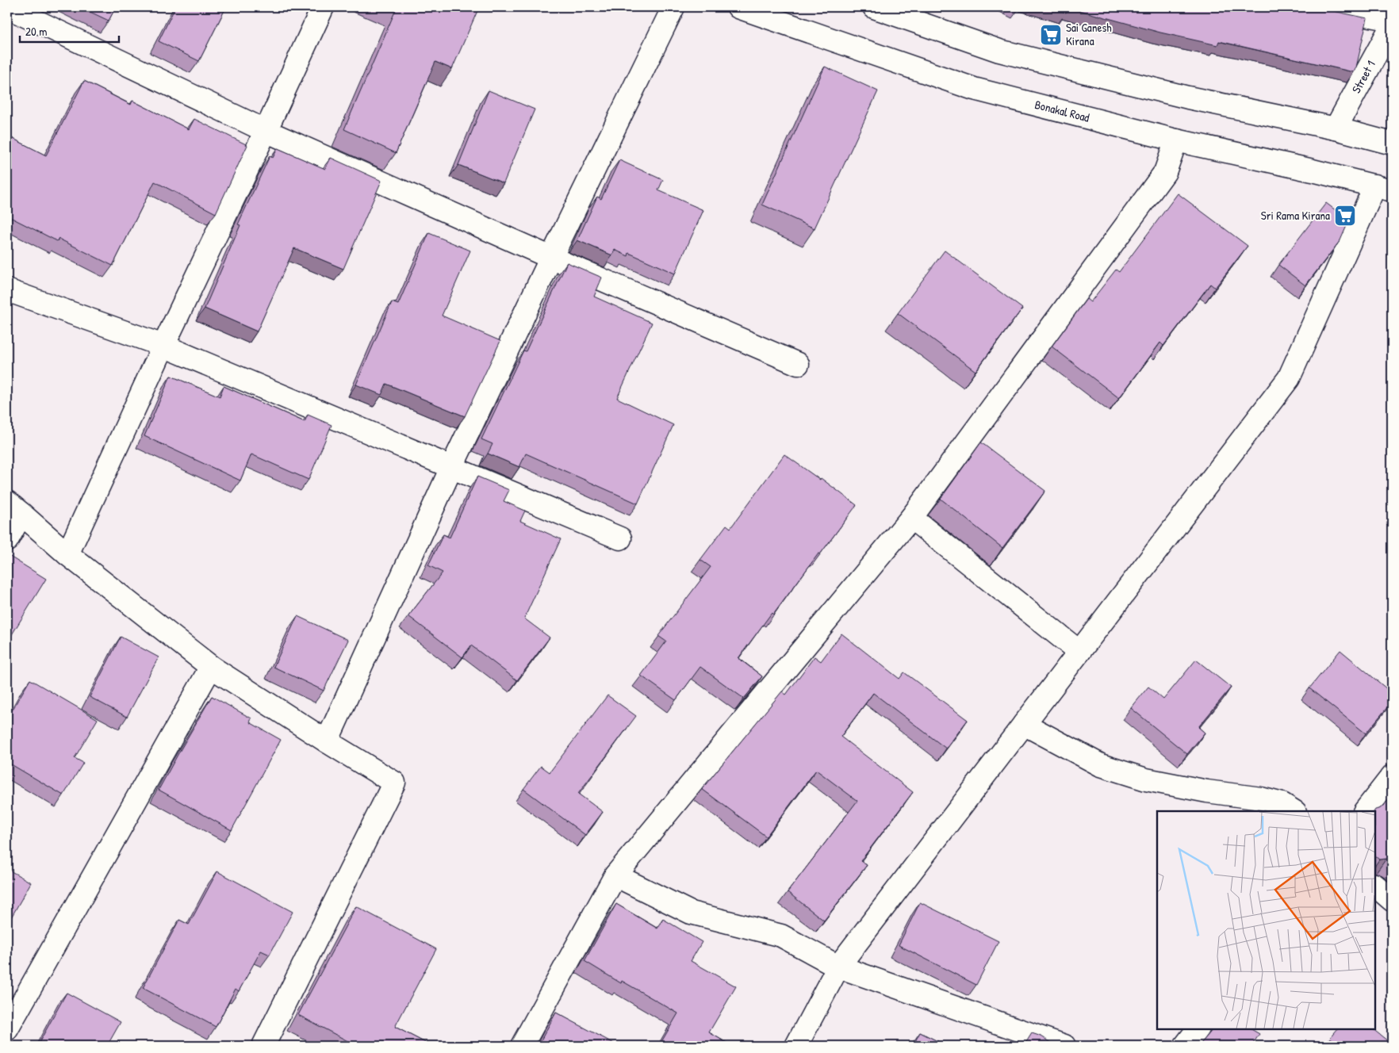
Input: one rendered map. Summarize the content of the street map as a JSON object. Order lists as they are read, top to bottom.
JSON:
{
  "streets": {
    "street": ["Street 1", "Bonakal Road"]
  },
  "places": {
    "supermarket": ["Sai Ganesh Kirana", "Sri Rama Kirana"]
  },
  "scale_bar": "20 m"
}
